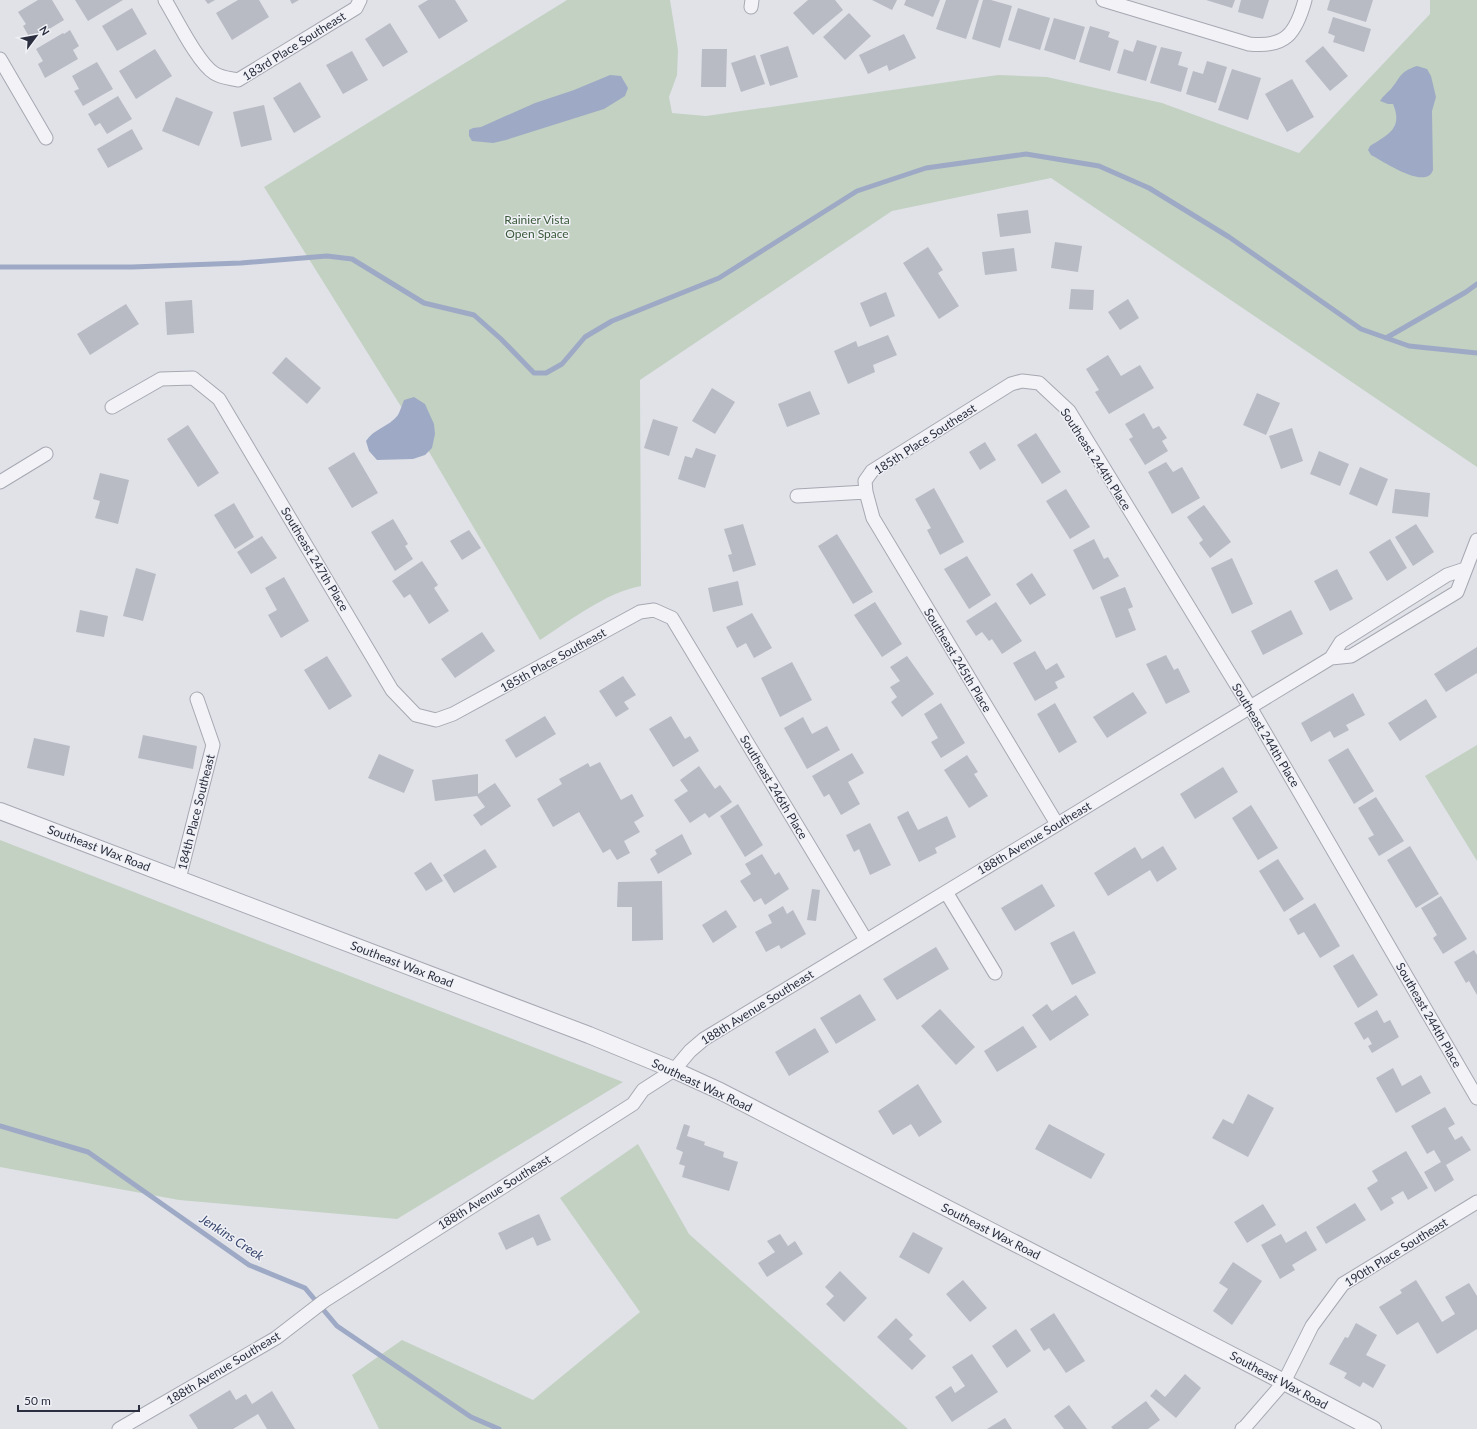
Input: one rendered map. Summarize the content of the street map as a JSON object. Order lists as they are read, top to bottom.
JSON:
{
  "streets": {
    "street": [
      "183rd Place Southeast",
      "185th Place Southeast",
      "Southeast 244th Place",
      "Southeast 247th Place",
      "Southeast 245th Place",
      "Southeast 246th Place",
      "184th Place Southeast",
      "188th Avenue Southeast",
      "Southeast Wax Road",
      "190th Place Southeast"
    ]
  },
  "crossings": [
    ["185th Place Southeast", "Southeast 244th Place"],
    ["185th Place Southeast", "Southeast 247th Place"],
    ["185th Place Southeast", "Southeast 245th Place"],
    ["185th Place Southeast", "Southeast 246th Place"],
    ["Southeast 244th Place", "188th Avenue Southeast"],
    ["Southeast 245th Place", "188th Avenue Southeast"],
    ["Southeast 246th Place", "188th Avenue Southeast"],
    ["184th Place Southeast", "Southeast Wax Road"],
    ["188th Avenue Southeast", "Southeast Wax Road"],
    ["Southeast Wax Road", "190th Place Southeast"]
  ],
  "water": ["Jenkins Creek"],
  "parks": ["Rainier Vista Open Space"],
  "scale_bar": "50 m",
  "north": "top right"
}
